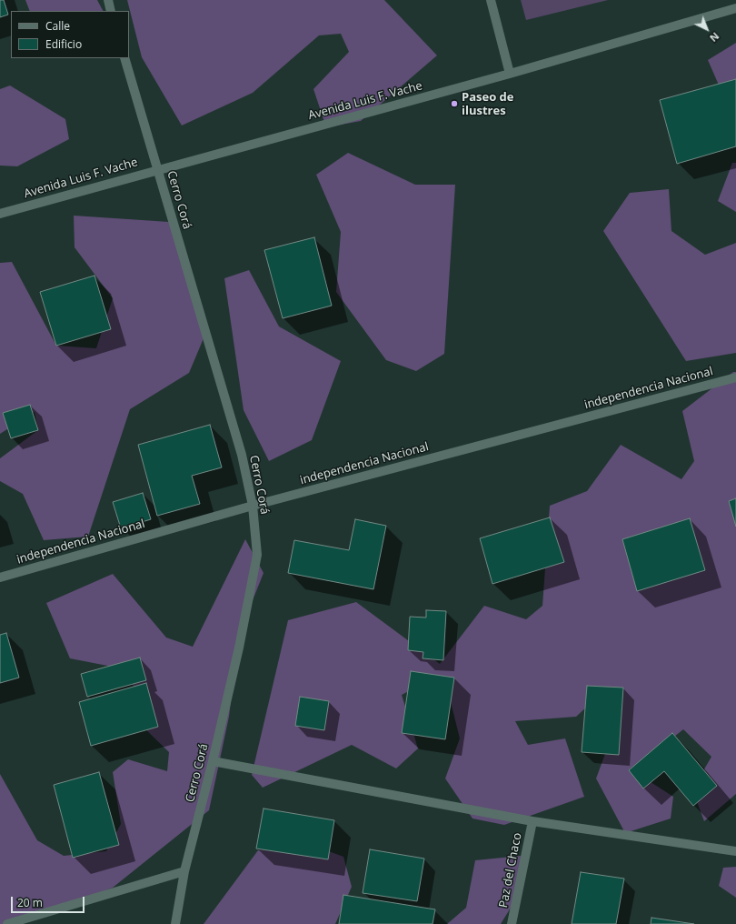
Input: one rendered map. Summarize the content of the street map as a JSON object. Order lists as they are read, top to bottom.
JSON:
{
  "streets": {
    "street": [
      "Avenida Luis F. Vache",
      "Cerro Corá",
      "independencia Nacional",
      "Paz del Chaco"
    ]
  },
  "crossings": [
    ["Avenida Luis F. Vache", "Cerro Corá"],
    ["Cerro Corá", "independencia Nacional"]
  ],
  "places": ["Paseo de ilustres"],
  "legend": ["Calle", "Edificio"],
  "scale_bar": "20 m",
  "north": "bottom right"
}
